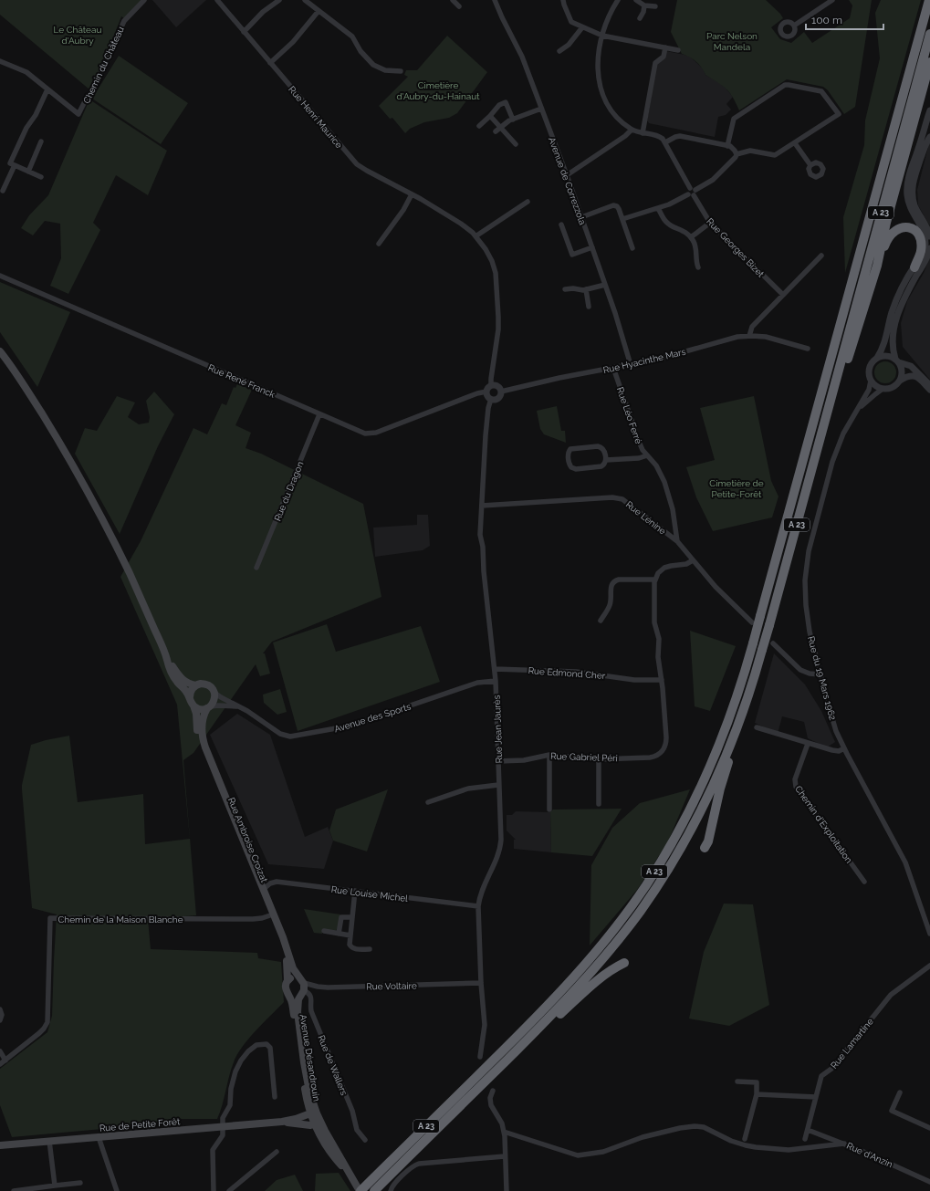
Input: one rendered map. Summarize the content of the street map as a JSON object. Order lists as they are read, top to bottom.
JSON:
{
  "streets": {
    "highway": ["A 23"],
    "main road": ["Rue Ambroise Croizat", "Avenue Désandrouin", "Rue de Petite Forêt"],
    "street": [
      "Chemin du Château",
      "Rue Henri Maurice",
      "Avenue de Correzzola",
      "Rue Georges Bizet",
      "Rue Hyacinthe Mars",
      "Rue René Franck",
      "Rue Léo Ferré",
      "Rue du Dragon",
      "Rue Lénine",
      "Rue Edmond Cher",
      "Rue du 19 Mars 1962",
      "Avenue des Sports",
      "Rue Jean Jaurès",
      "Rue Gabriel Péri",
      "Chemin d'Exploitation",
      "Rue Louise Michel",
      "Chemin de la Maison Blanche",
      "Rue Voltaire",
      "Rue Lamartine",
      "Rue de Wallers",
      "Rue d'Anzin"
    ]
  },
  "crossings": [
    ["Rue Henri Maurice", "Rue Hyacinthe Mars"],
    ["Rue Henri Maurice", "Rue René Franck"],
    ["Rue Henri Maurice", "Rue Jean Jaurès"],
    ["Avenue de Correzzola", "Rue Hyacinthe Mars"],
    ["A 23", "Avenue Désandrouin"],
    ["Rue Hyacinthe Mars", "Rue René Franck"],
    ["Rue Hyacinthe Mars", "Rue Léo Ferré"],
    ["Rue Hyacinthe Mars", "Rue Jean Jaurès"],
    ["Rue René Franck", "Rue du Dragon"],
    ["Rue René Franck", "Rue Jean Jaurès"],
    ["Rue Léo Ferré", "Rue Lénine"],
    ["Rue Lénine", "Rue Jean Jaurès"],
    ["Rue Edmond Cher", "Rue Jean Jaurès"],
    ["Rue Edmond Cher", "Rue Gabriel Péri"],
    ["Avenue des Sports", "Rue Jean Jaurès"],
    ["Avenue des Sports", "Rue Ambroise Croizat"],
    ["Rue Jean Jaurès", "Rue Gabriel Péri"],
    ["Rue Jean Jaurès", "Rue Louise Michel"],
    ["Rue Jean Jaurès", "Rue Voltaire"],
    ["Rue Ambroise Croizat", "Rue Louise Michel"],
    ["Rue Ambroise Croizat", "Chemin de la Maison Blanche"],
    ["Rue Ambroise Croizat", "Rue Voltaire"],
    ["Rue Ambroise Croizat", "Avenue Désandrouin"],
    ["Rue Ambroise Croizat", "Rue de Wallers"],
    ["Rue Voltaire", "Avenue Désandrouin"],
    ["Rue Voltaire", "Rue de Wallers"],
    ["Rue Lamartine", "Rue d'Anzin"],
    ["Avenue Désandrouin", "Rue de Wallers"],
    ["Avenue Désandrouin", "Rue de Petite Forêt"]
  ],
  "parks": [
    "Le Château d'Aubry",
    "Parc Nelson Mandela",
    "Cimetière d'Aubry-du-Hainaut",
    "Cimetière de Petite-Forêt"
  ],
  "scale_bar": "100 m"
}
